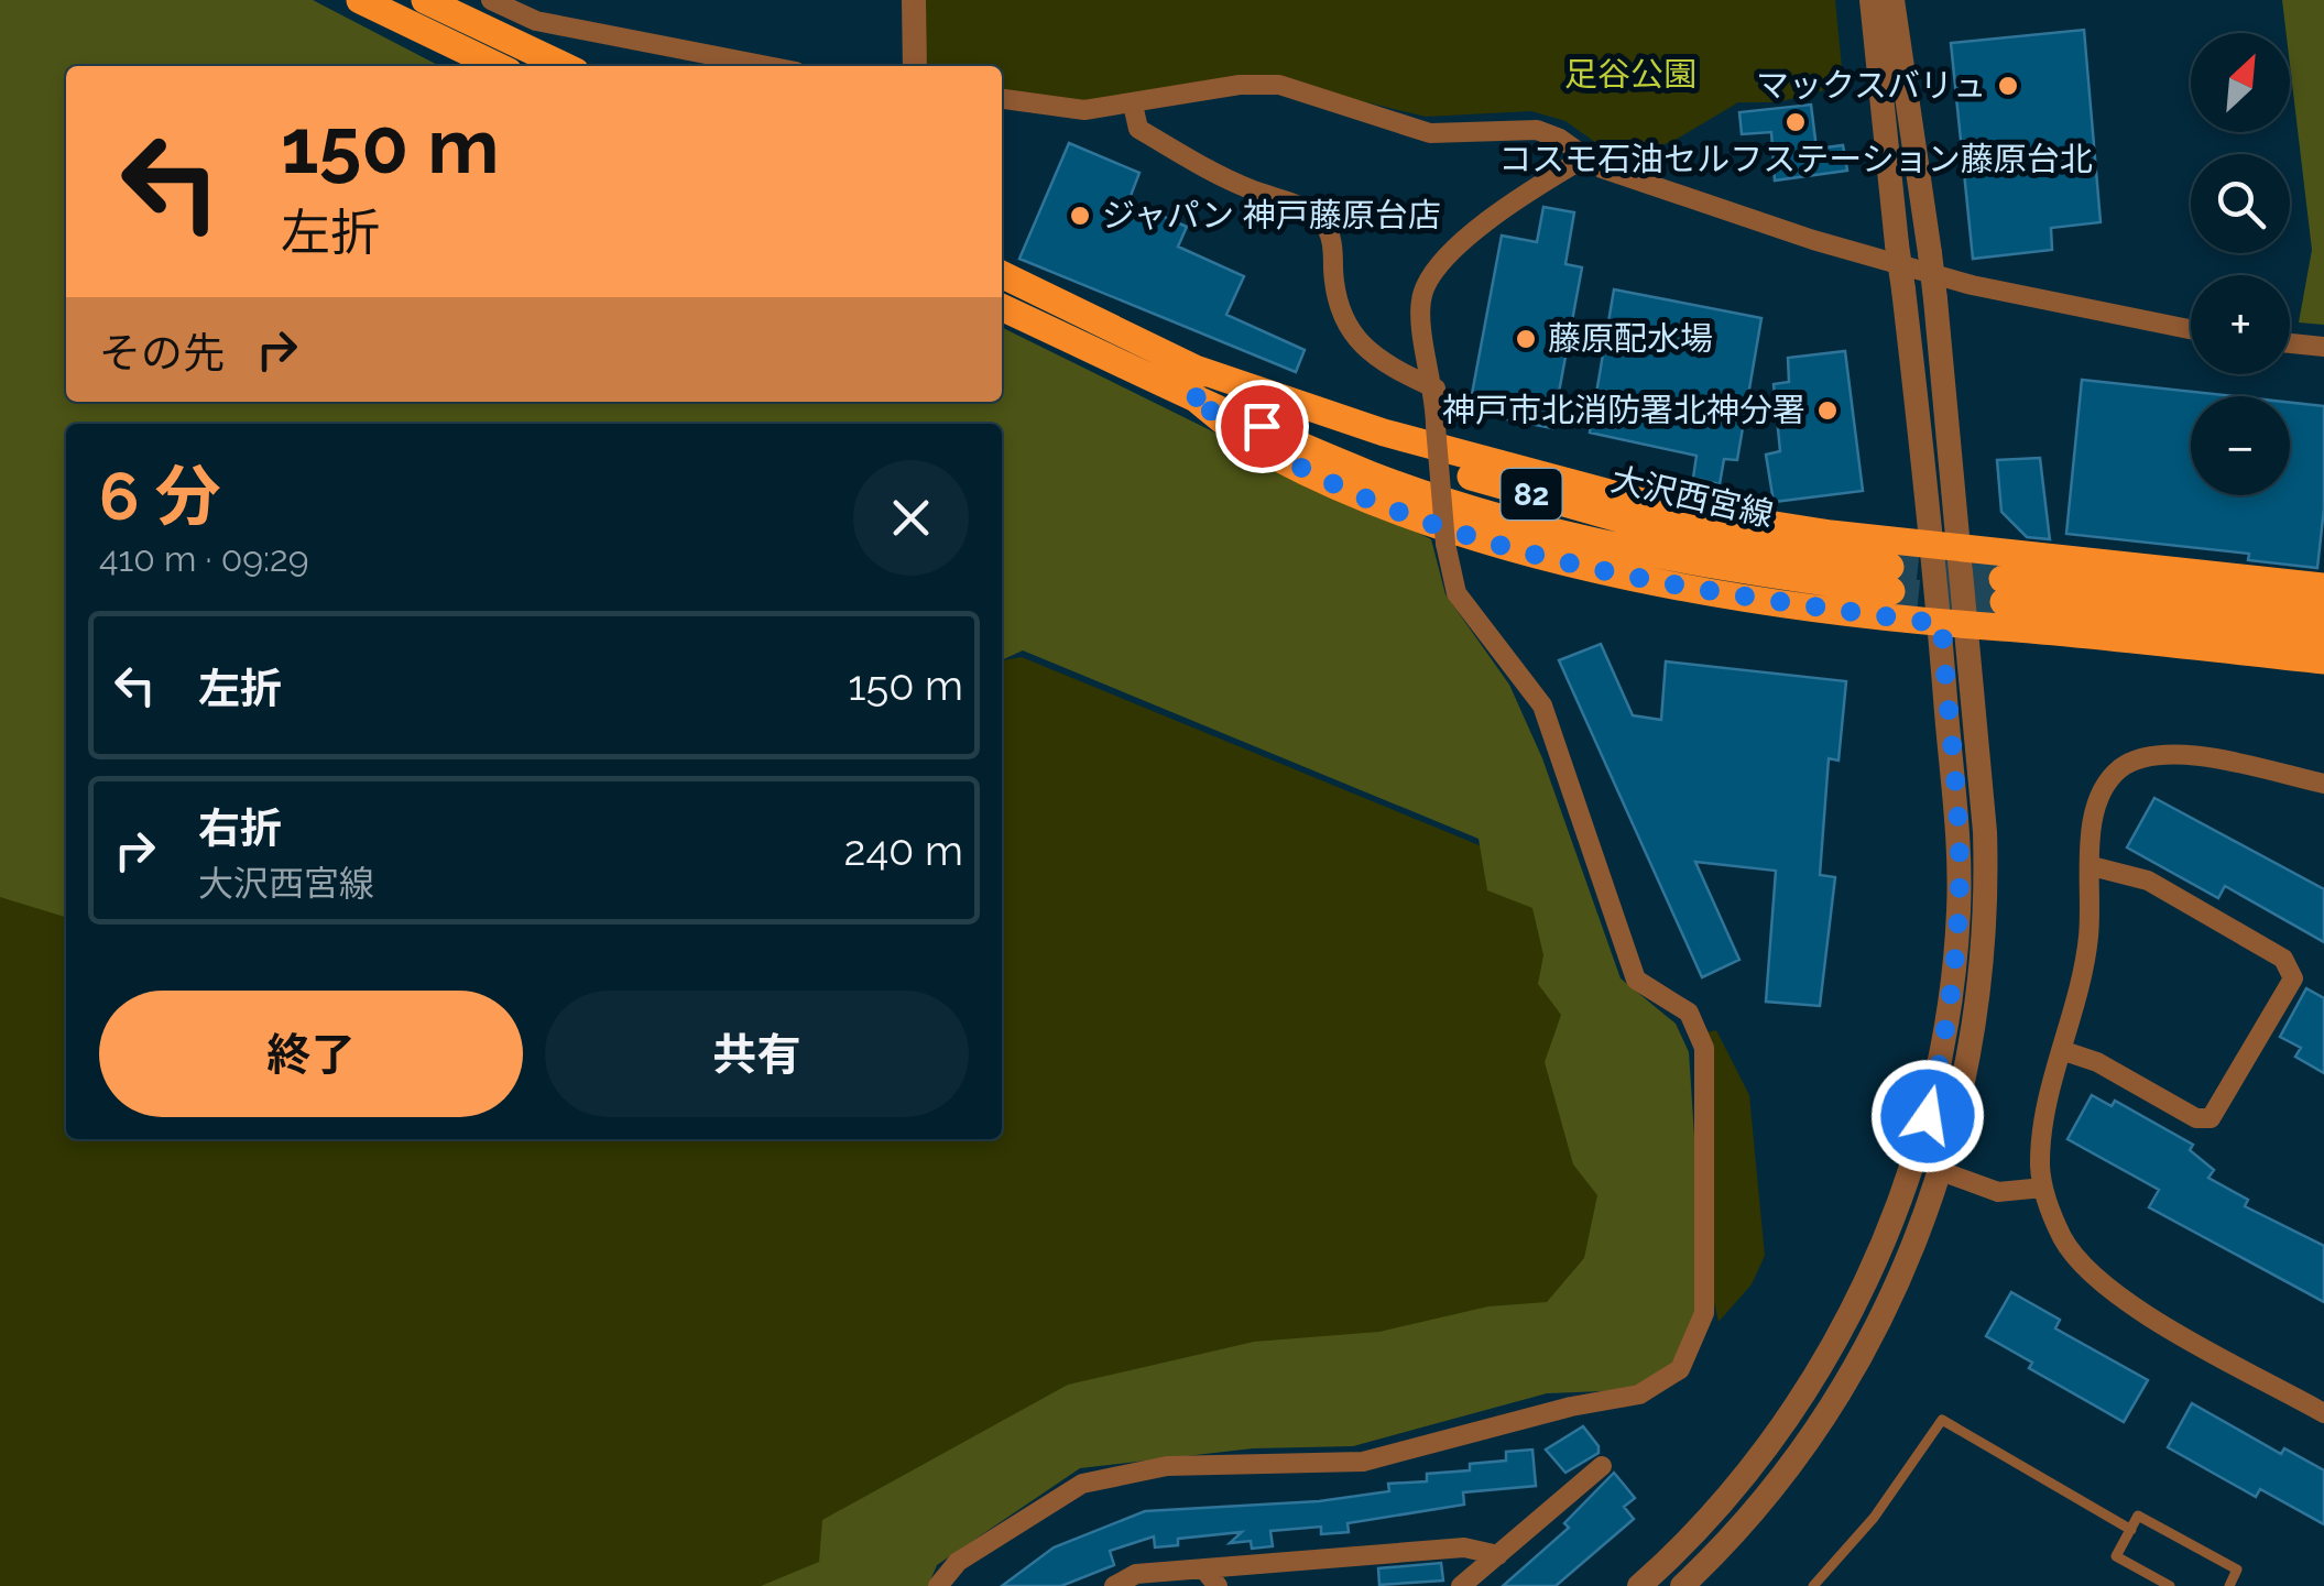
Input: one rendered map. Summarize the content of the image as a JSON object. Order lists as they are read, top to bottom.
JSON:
{
  "streets": {
    "main road": ["82", "大沢西宮線"]
  },
  "parks": ["足谷公園"],
  "places": [
    "マックスバリュ",
    "コスモ石油セルフステーション藤原台北",
    "ジャパン 神戸藤原台店",
    "藤原配水場",
    "神戸市北消防署北神分署"
  ],
  "north": "top right",
  "page": {
    "map_buttons": ["+", "−"],
    "turn": ["150 m", "左折"],
    "then": "その先",
    "heading": ["6 分", "410 m · 09:29"],
    "list": [
      {
        "name": "左折",
        "value": "150 m"
      },
      {
        "name": "右折",
        "note": "大沢西宮線",
        "value": "240 m"
      }
    ],
    "buttons": ["終了", "共有"]
  }
}
